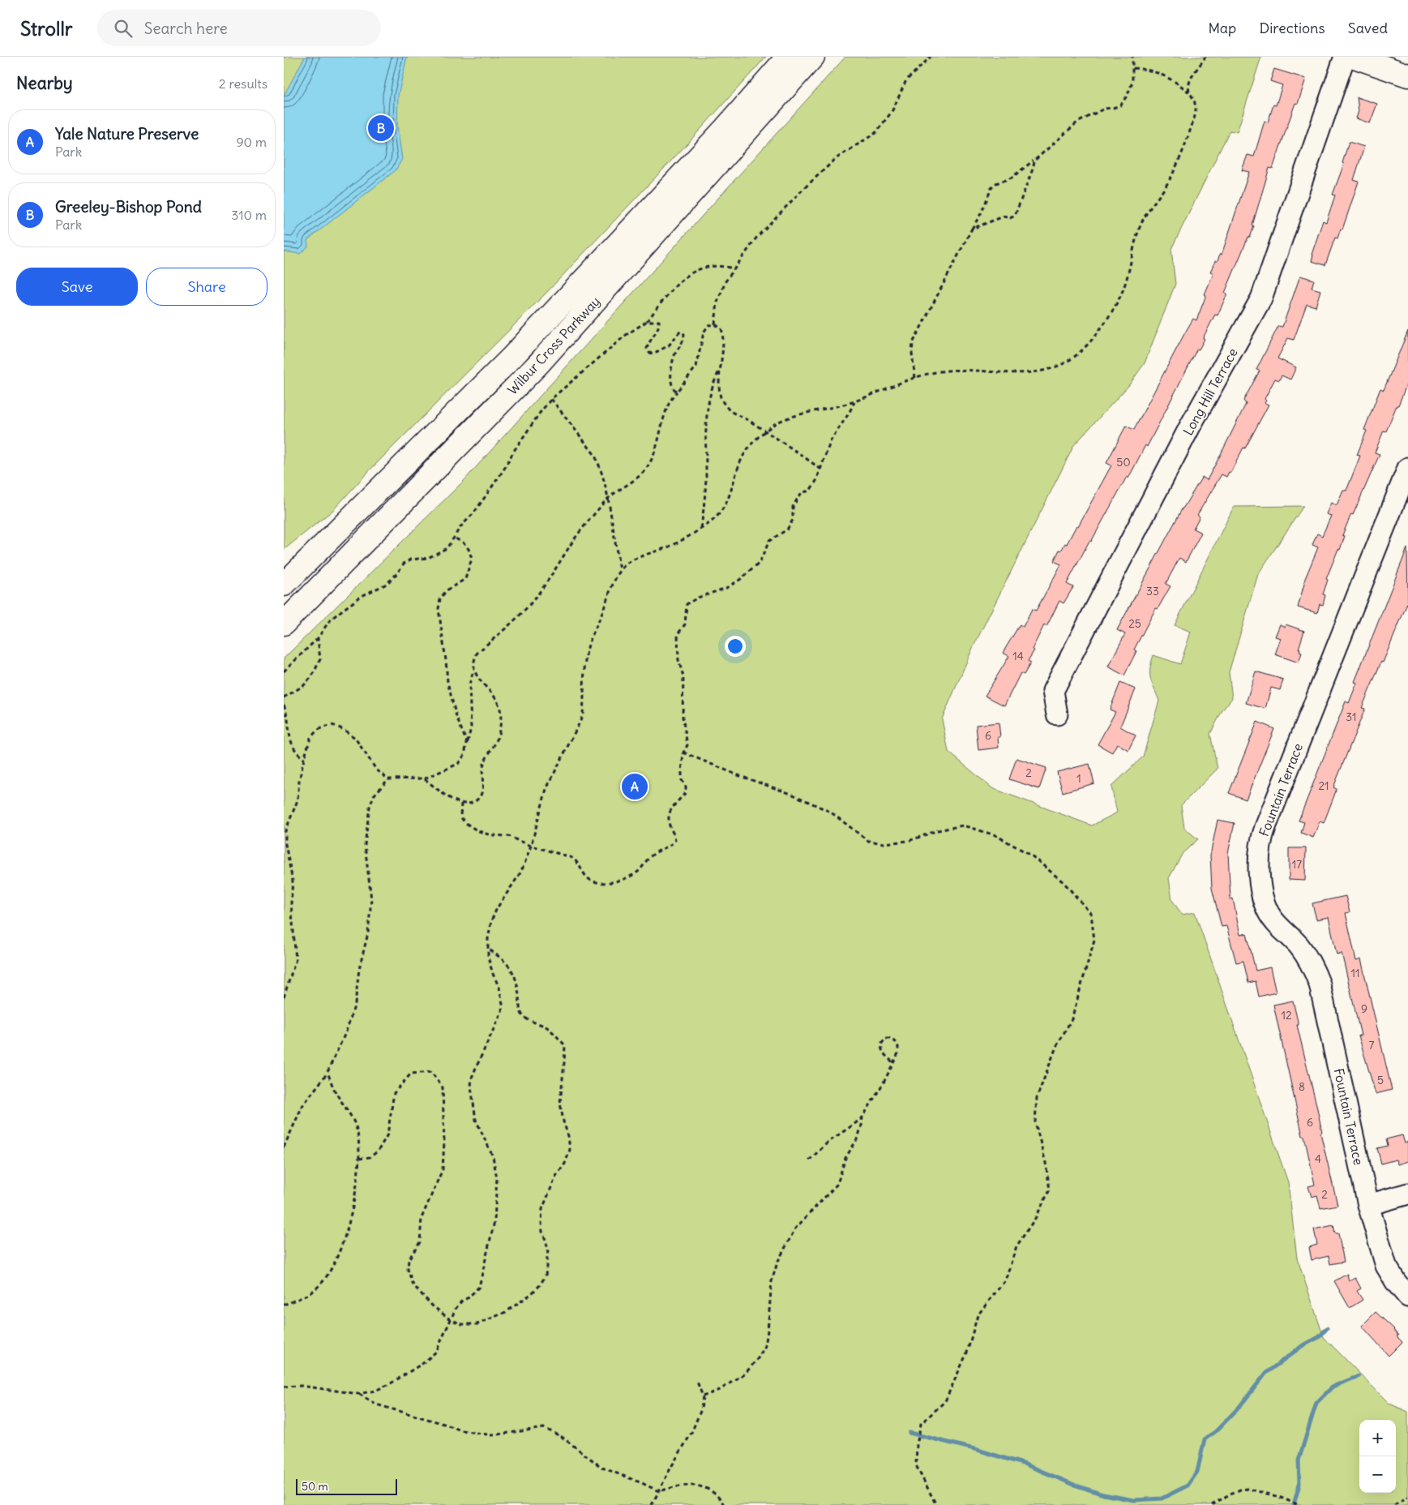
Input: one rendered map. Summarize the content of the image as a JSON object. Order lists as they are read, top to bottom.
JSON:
{
  "streets": {
    "main road": ["Wilbur Cross Parkway"],
    "street": ["Long Hill Terrace", "Fountain Terrace"]
  },
  "house_numbers": [
    "50",
    "33",
    "25",
    "14",
    "31",
    "6",
    "2",
    "1",
    "21",
    "17",
    "11",
    "9",
    "12",
    "7",
    "5",
    "8",
    "6",
    "4",
    "2"
  ],
  "scale_bar": "50 m",
  "page": {
    "header": "Strollr",
    "search": "Search here",
    "nav": ["Map", "Directions", "Saved"],
    "heading": ["Nearby", "2 results"],
    "list": [
      {
        "mark": "A",
        "name": "Yale Nature Preserve",
        "note": "Park",
        "value": "90 m"
      },
      {
        "mark": "B",
        "name": "Greeley-Bishop Pond",
        "note": "Park",
        "value": "310 m"
      }
    ],
    "pins": ["B", "A"],
    "buttons": ["Save", "Share"],
    "map_buttons": ["+", "−"],
    "scale": "50 m"
  }
}
